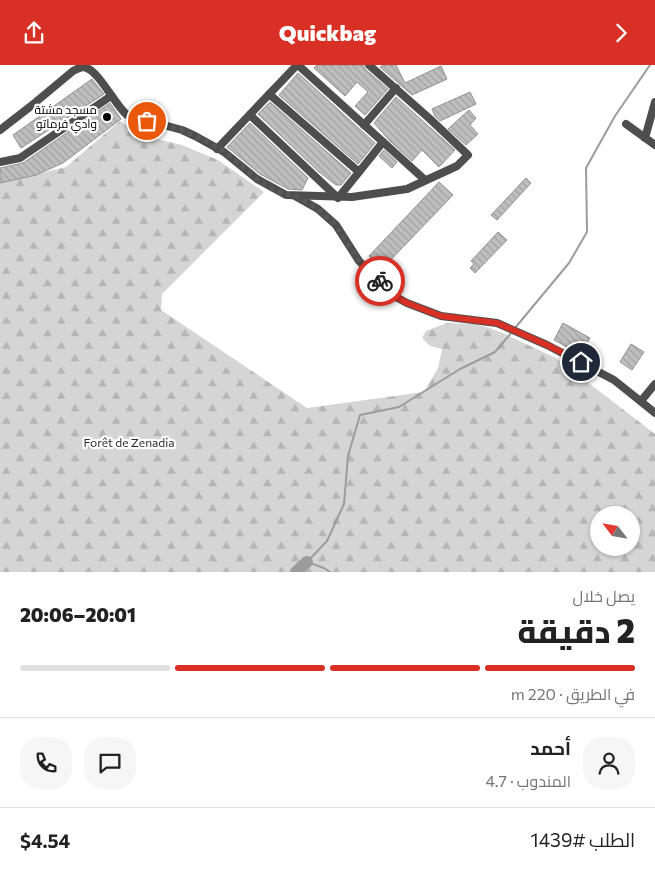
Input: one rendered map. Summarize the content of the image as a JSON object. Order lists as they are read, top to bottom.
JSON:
{
  "parks": ["Forêt de Zenadia"],
  "places": ["مسجد مشتة وادي فرماتو"],
  "north": "top left",
  "page": {
    "header": "Quickbag",
    "heading": ["2 دقيقة", "يصل خلال", "20:01–20:06"],
    "panel": [
      "أحمد",
      "المندوب · 4.7",
      "الطلب #1439",
      "$4.54"
    ],
    "bar": "في الطريق · 220 m"
  }
}
